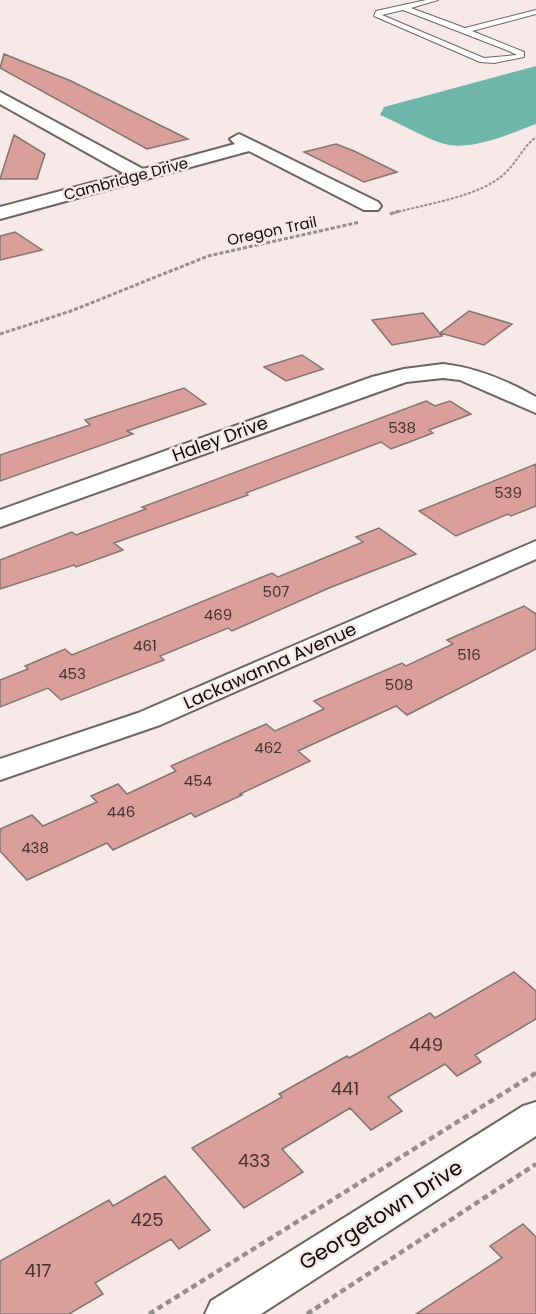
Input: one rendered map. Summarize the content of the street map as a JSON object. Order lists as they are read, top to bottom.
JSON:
{
  "streets": {
    "street": [
      "Cambridge Drive",
      "Haley Drive",
      "Lackawanna Avenue",
      "Georgetown Drive"
    ],
    "path": ["Oregon Trail"]
  },
  "crossings": [
    ["Cambridge Drive", "Oregon Trail"]
  ],
  "house_numbers": [
    "538",
    "539",
    "507",
    "469",
    "461",
    "516",
    "453",
    "508",
    "462",
    "454",
    "446",
    "438",
    "449",
    "441",
    "433",
    "425",
    "417"
  ]
}
